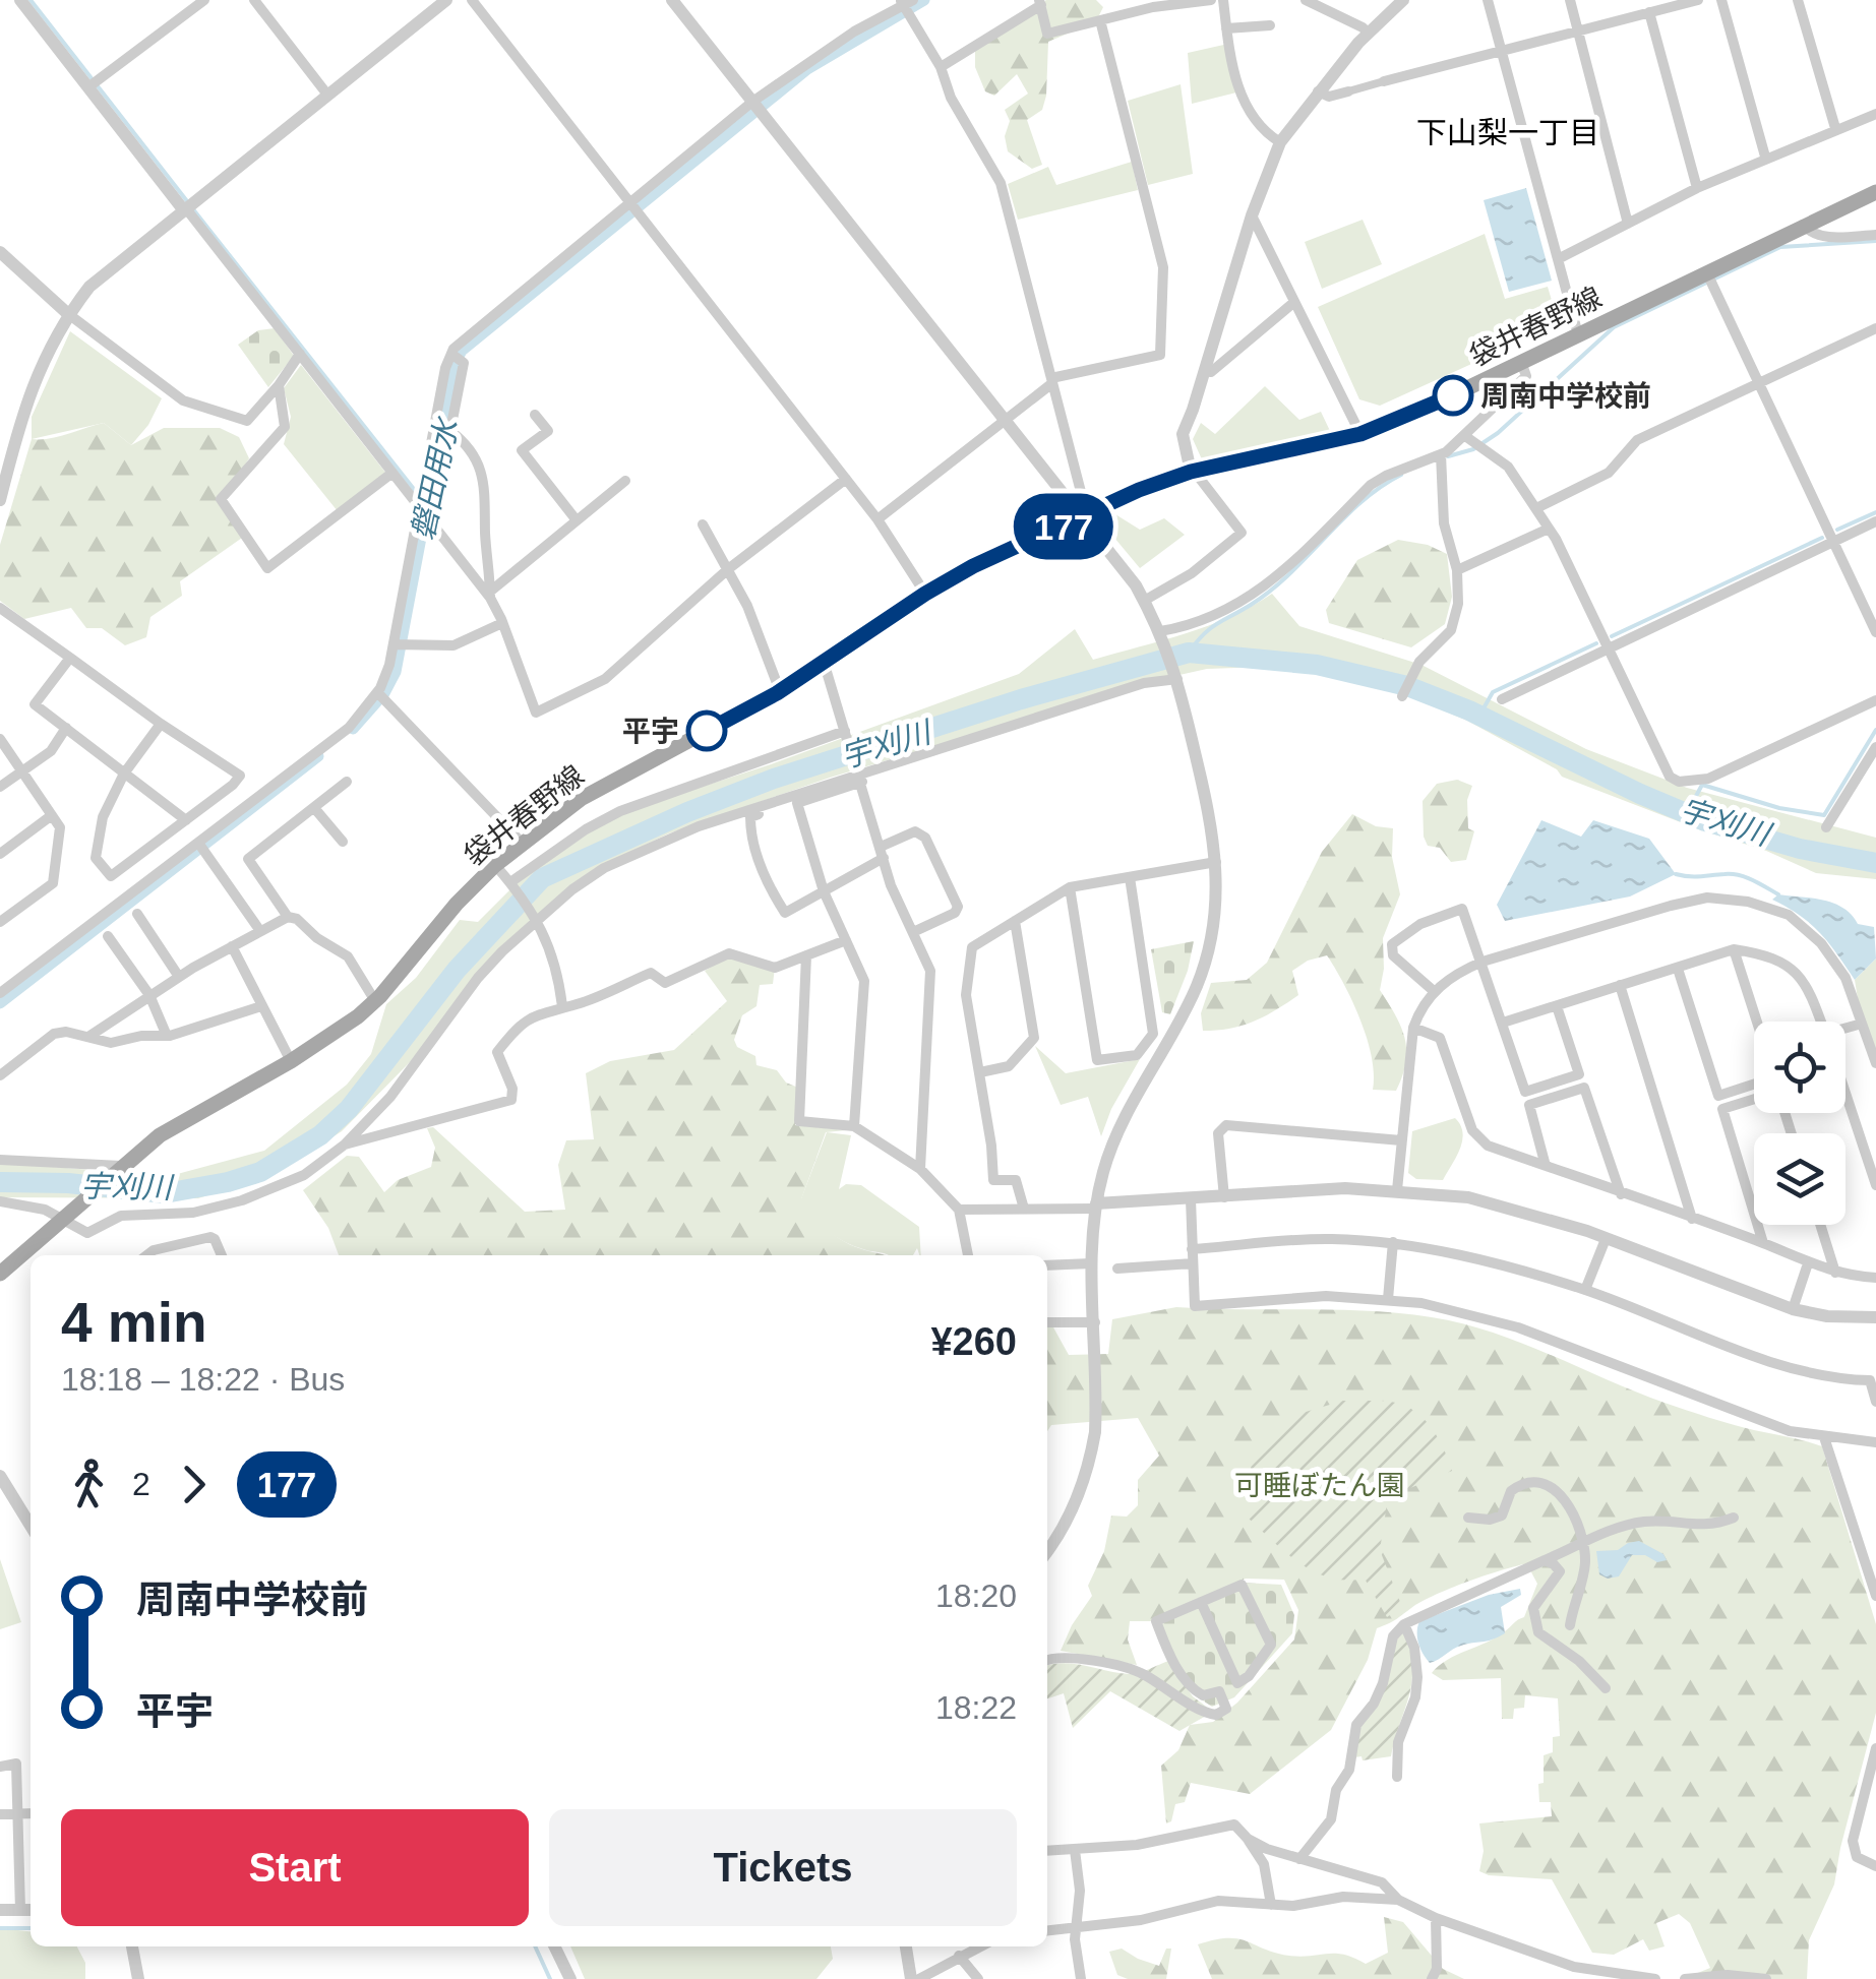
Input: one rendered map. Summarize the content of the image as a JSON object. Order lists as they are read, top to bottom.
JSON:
{
  "streets": {
    "main road": ["袋井春野線"]
  },
  "districts": ["下山梨一丁目"],
  "water": ["磐田用水", "宇刈川"],
  "parks": ["可睡ぼたん園"],
  "places": ["周南中学校前", "平宇"],
  "lines": ["bus line 177"],
  "page": {
    "on_map": "177",
    "heading": ["4 min", "18:18 – 18:22 · Bus", "¥260"],
    "legs": ["2", "177"],
    "list": [
      {
        "name": "周南中学校前",
        "value": "18:20"
      },
      {
        "name": "平宇",
        "value": "18:22"
      }
    ],
    "buttons": ["Start", "Tickets"]
  }
}
